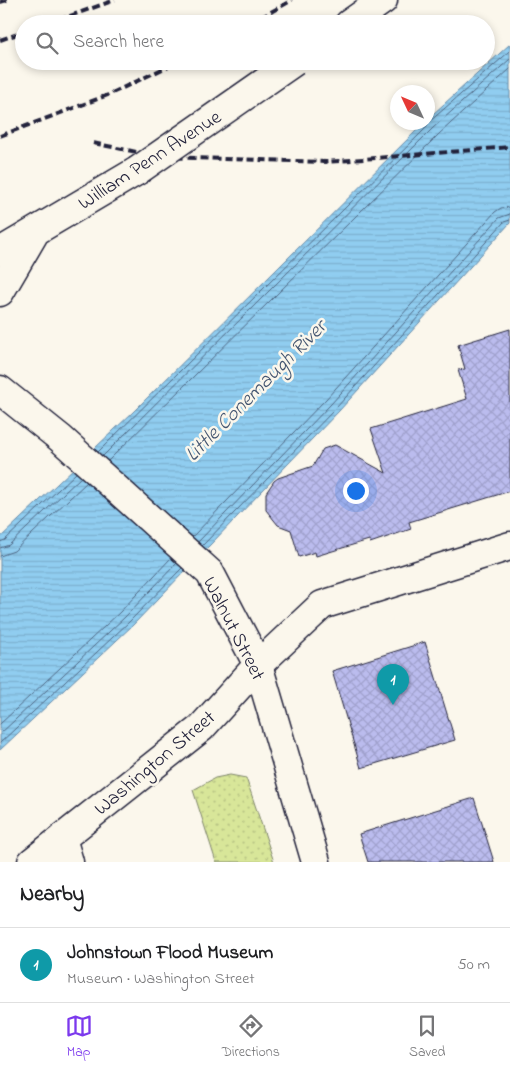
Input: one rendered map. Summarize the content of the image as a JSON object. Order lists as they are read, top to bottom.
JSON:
{
  "streets": {
    "main road": ["William Penn Avenue", "Walnut Street", "Washington Street"]
  },
  "crossings": [
    ["Walnut Street", "Washington Street"]
  ],
  "water": ["Little Conemaugh River"],
  "north": "top left",
  "page": {
    "search": "Search here",
    "pins": "1",
    "heading": "Nearby",
    "list": [
      {
        "mark": "1",
        "name": "Johnstown Flood Museum",
        "note": "Museum · Washington Street",
        "value": "50 m"
      }
    ],
    "nav": ["Map", "Directions", "Saved"]
  }
}
